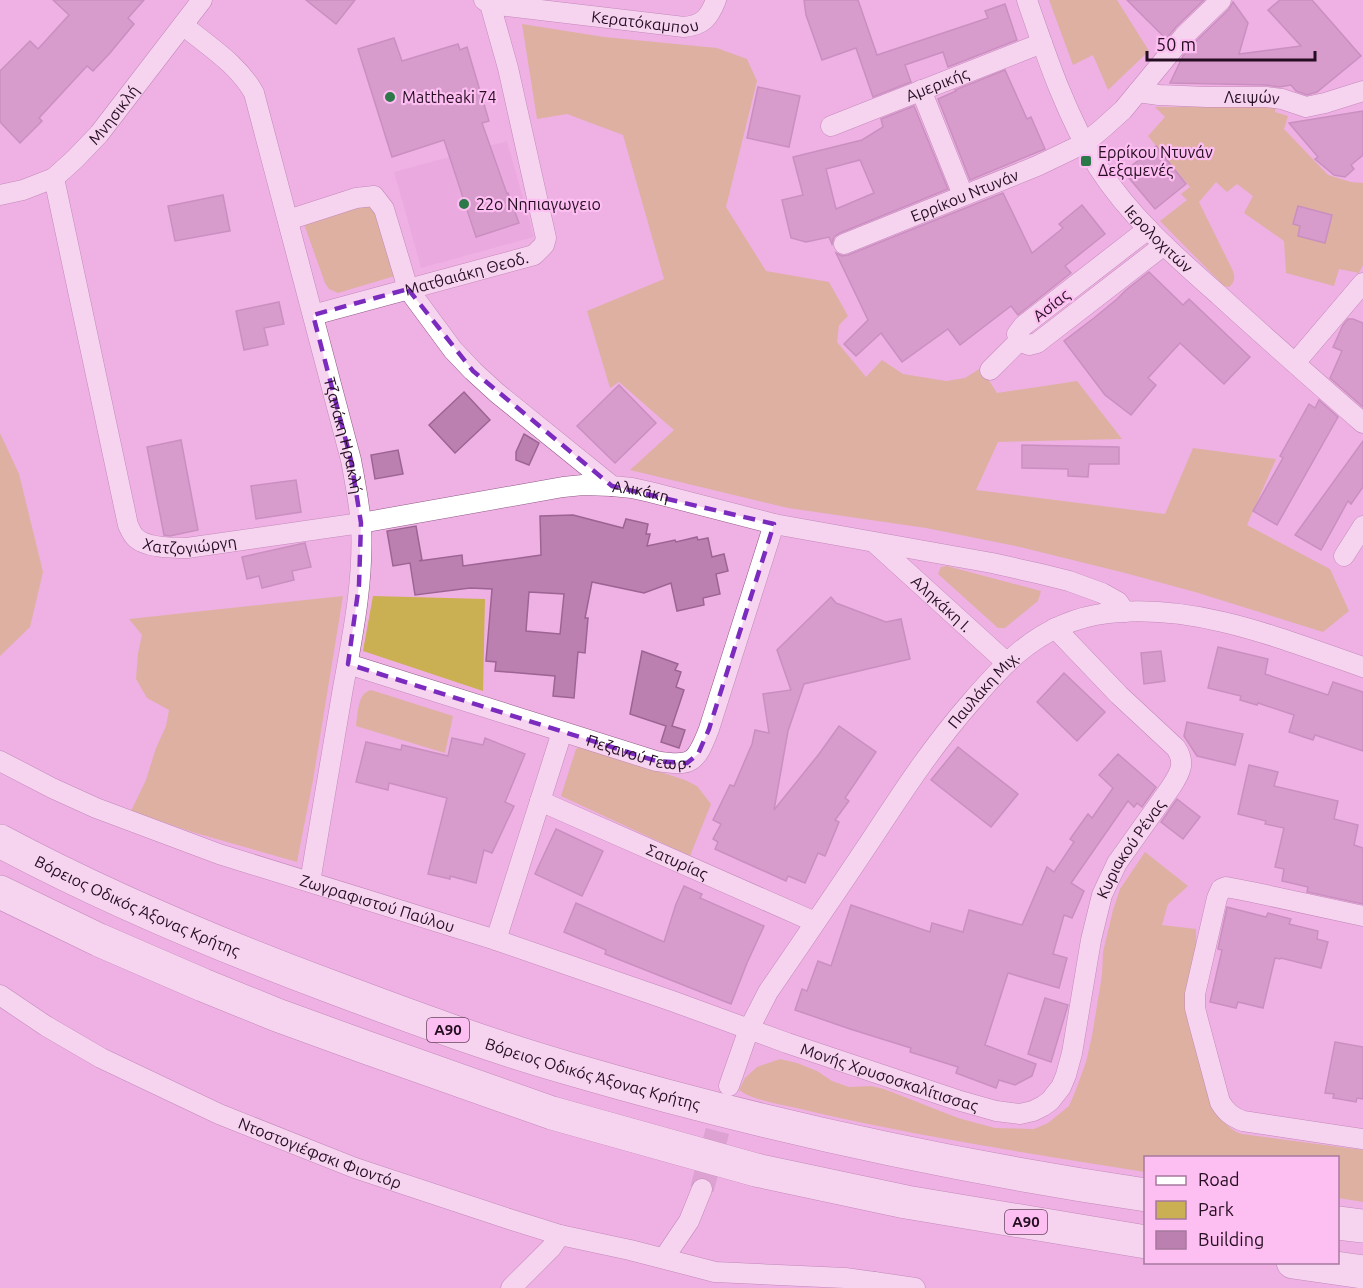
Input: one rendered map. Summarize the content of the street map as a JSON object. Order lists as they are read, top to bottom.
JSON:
{
  "streets": {
    "highway": ["Βόρειος Οδικός Άξονας Κρήτης", "Α90"],
    "street": [
      "Κερατόκαμπου",
      "Αμερικής",
      "Λειψών",
      "Μνησικλή",
      "Ερρίκου Ντυνάν",
      "Ιερολοχιτών",
      "Ματθαιάκη Θεοδ.",
      "Ασίας",
      "Τζανάκη Ηρακλή",
      "Αλικάκη",
      "Χατζογιώργη",
      "Αληκάκη Ι.",
      "Παυλάκη Μιχ.",
      "Πεζανού Γεωρ.",
      "Κυριακού Ρένας",
      "Σατυρίας",
      "Ζωγραφιστού Παύλου",
      "Μονής Χρυσοσκαλίτισσας",
      "Ντοστογιέφσκι Φιοντόρ"
    ]
  },
  "crossings": [
    ["Κερατόκαμπου", "Ματθαιάκη Θεοδ."],
    ["Αμερικής", "Ιερολοχιτών"],
    ["Λειψών", "Ερρίκου Ντυνάν"],
    ["Μνησικλή", "Τζανάκη Ηρακλή"],
    ["Μνησικλή", "Χατζογιώργη"],
    ["Ερρίκου Ντυνάν", "Ιερολοχιτών"],
    ["Ιερολοχιτών", "Ασίας"],
    ["Ματθαιάκη Θεοδ.", "Τζανάκη Ηρακλή"],
    ["Ματθαιάκη Θεοδ.", "Αλικάκη"],
    ["Τζανάκη Ηρακλή", "Αλικάκη"],
    ["Τζανάκη Ηρακλή", "Χατζογιώργη"],
    ["Τζανάκη Ηρακλή", "Πεζανού Γεωρ."],
    ["Τζανάκη Ηρακλή", "Ζωγραφιστού Παύλου"],
    ["Αλικάκη", "Χατζογιώργη"],
    ["Αλικάκη", "Αληκάκη Ι."],
    ["Αλικάκη", "Παυλάκη Μιχ."],
    ["Αλικάκη", "Πεζανού Γεωρ."],
    ["Αληκάκη Ι.", "Παυλάκη Μιχ."],
    ["Παυλάκη Μιχ.", "Κυριακού Ρένας"],
    ["Παυλάκη Μιχ.", "Σατυρίας"],
    ["Παυλάκη Μιχ.", "Ζωγραφιστού Παύλου"],
    ["Παυλάκη Μιχ.", "Μονής Χρυσοσκαλίτισσας"],
    ["Κυριακού Ρένας", "Μονής Χρυσοσκαλίτισσας"],
    ["Ζωγραφιστού Παύλου", "Μονής Χρυσοσκαλίτισσας"]
  ],
  "places": {
    "other": ["Mattheaki 74", "22ο Νηπιαγωγειο"],
    "transit": ["Ερρίκου Ντυνάν Δεξαμενές"]
  },
  "legend": ["Road", "Park", "Building"],
  "scale_bar": "50 m"
}
